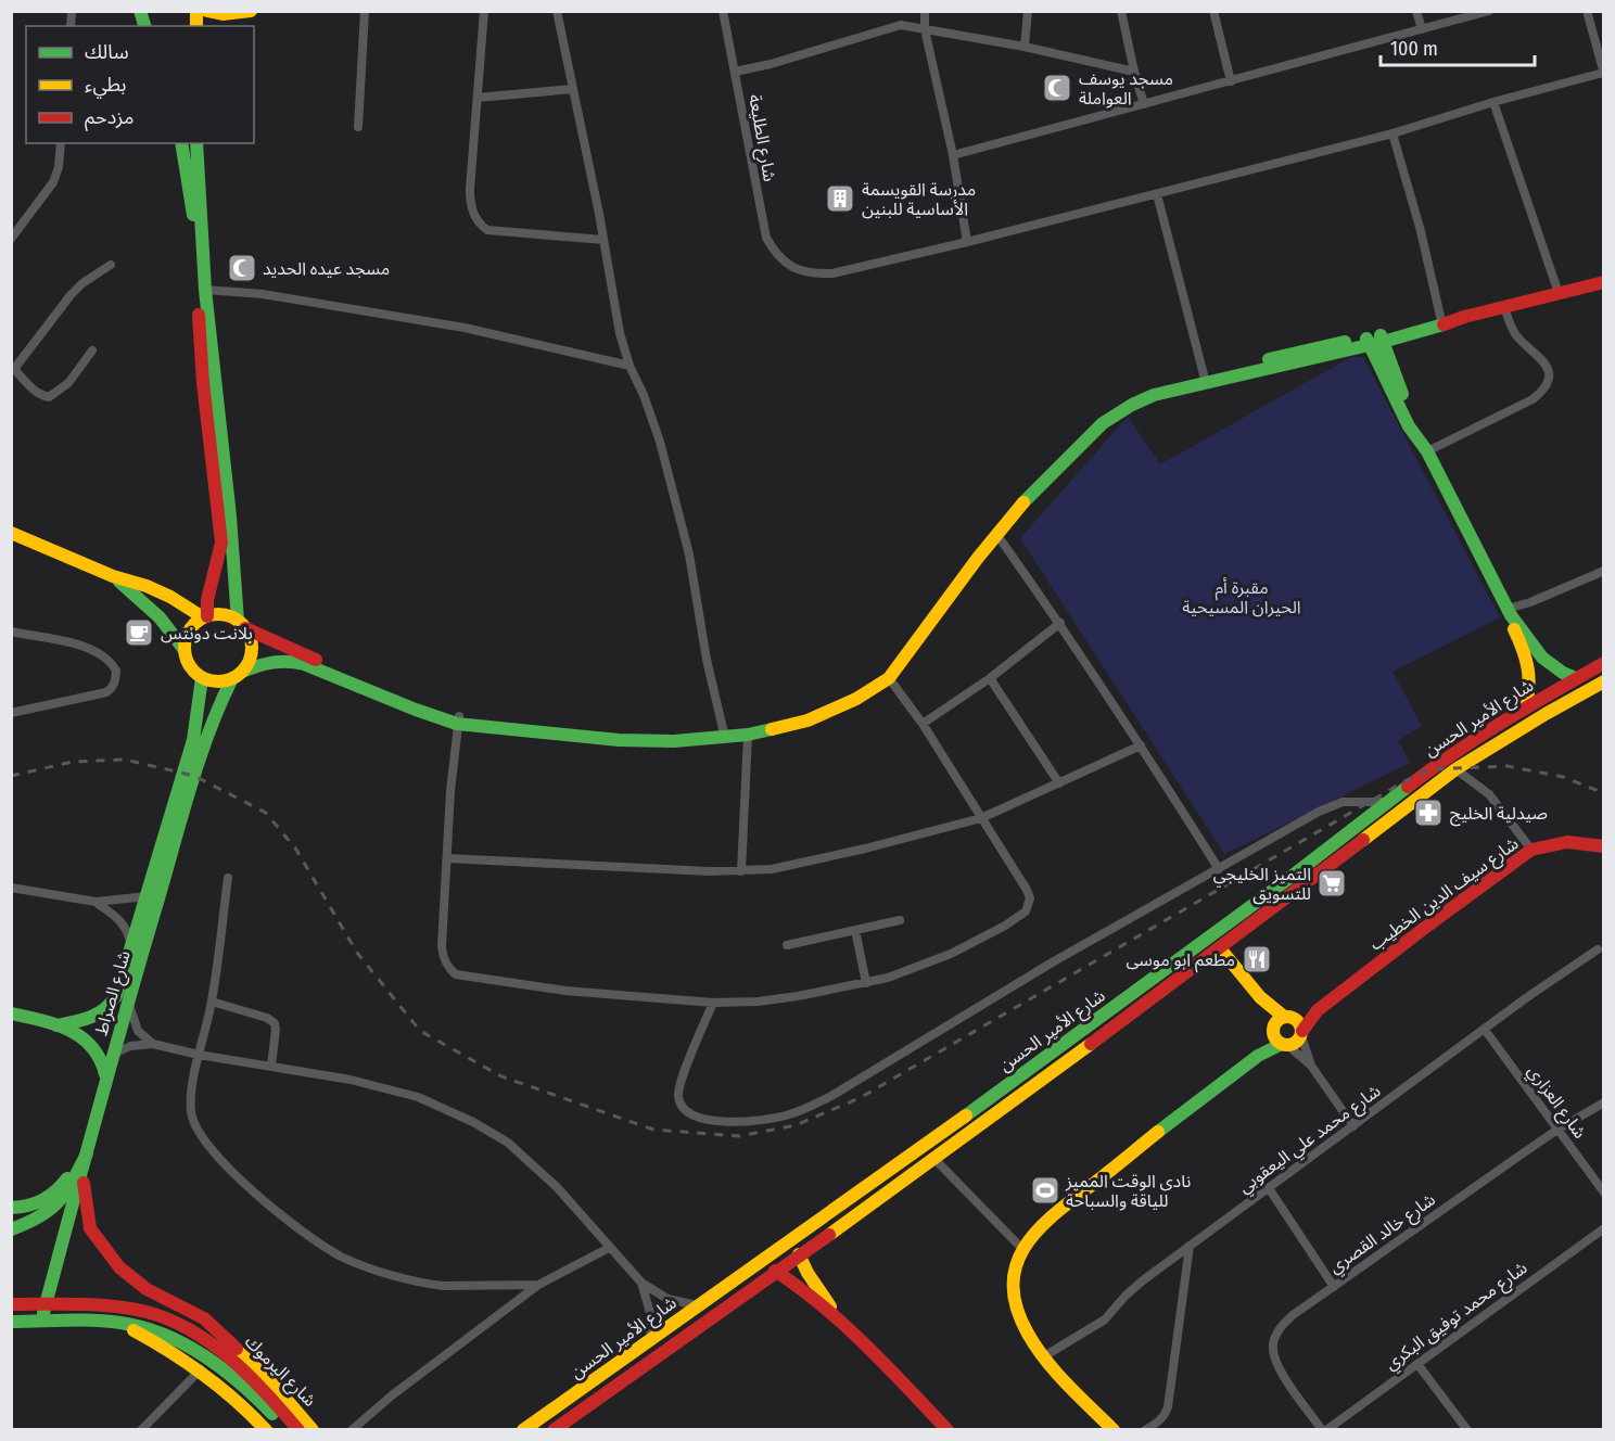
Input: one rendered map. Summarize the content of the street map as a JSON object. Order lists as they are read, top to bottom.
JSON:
{
  "streets": {
    "main road": [
      "شارع الأمير الحسن",
      "شارع سيف الدين الخطيب",
      "شارع الصراط",
      "شارع اليرموك"
    ],
    "street": [
      "شارع الطليعة",
      "شارع العزاري",
      "شارع محمد علي اليعقوبي",
      "شارع خالد القصري",
      "شارع محمد توفيق البكري"
    ]
  },
  "crossings": [
    ["شارع الصراط", "شارع اليرموك"],
    ["شارع العزاري", "شارع محمد علي اليعقوبي"],
    ["شارع العزاري", "شارع خالد القصري"],
    ["شارع خالد القصري", "شارع محمد توفيق البكري"]
  ],
  "parks": ["مقبرة أم الحيران المسيحية"],
  "places": {
    "mosque": ["مسجد يوسف العواملة", "مسجد عيده الحديد"],
    "building": ["مدرسة القويسمة الأساسية للبنين"],
    "cafe": ["بلانت دونتس"],
    "pharmacy": ["صيدلية الخليج"],
    "supermarket": ["التميز الخليجي للتسويق"],
    "restaurant": ["مطعم ابو موسى"],
    "sports": ["نادي الوقت المميز للياقة والسباحة"]
  },
  "legend": ["سالك", "بطيء", "مزدحم"],
  "scale_bar": "100 m"
}
